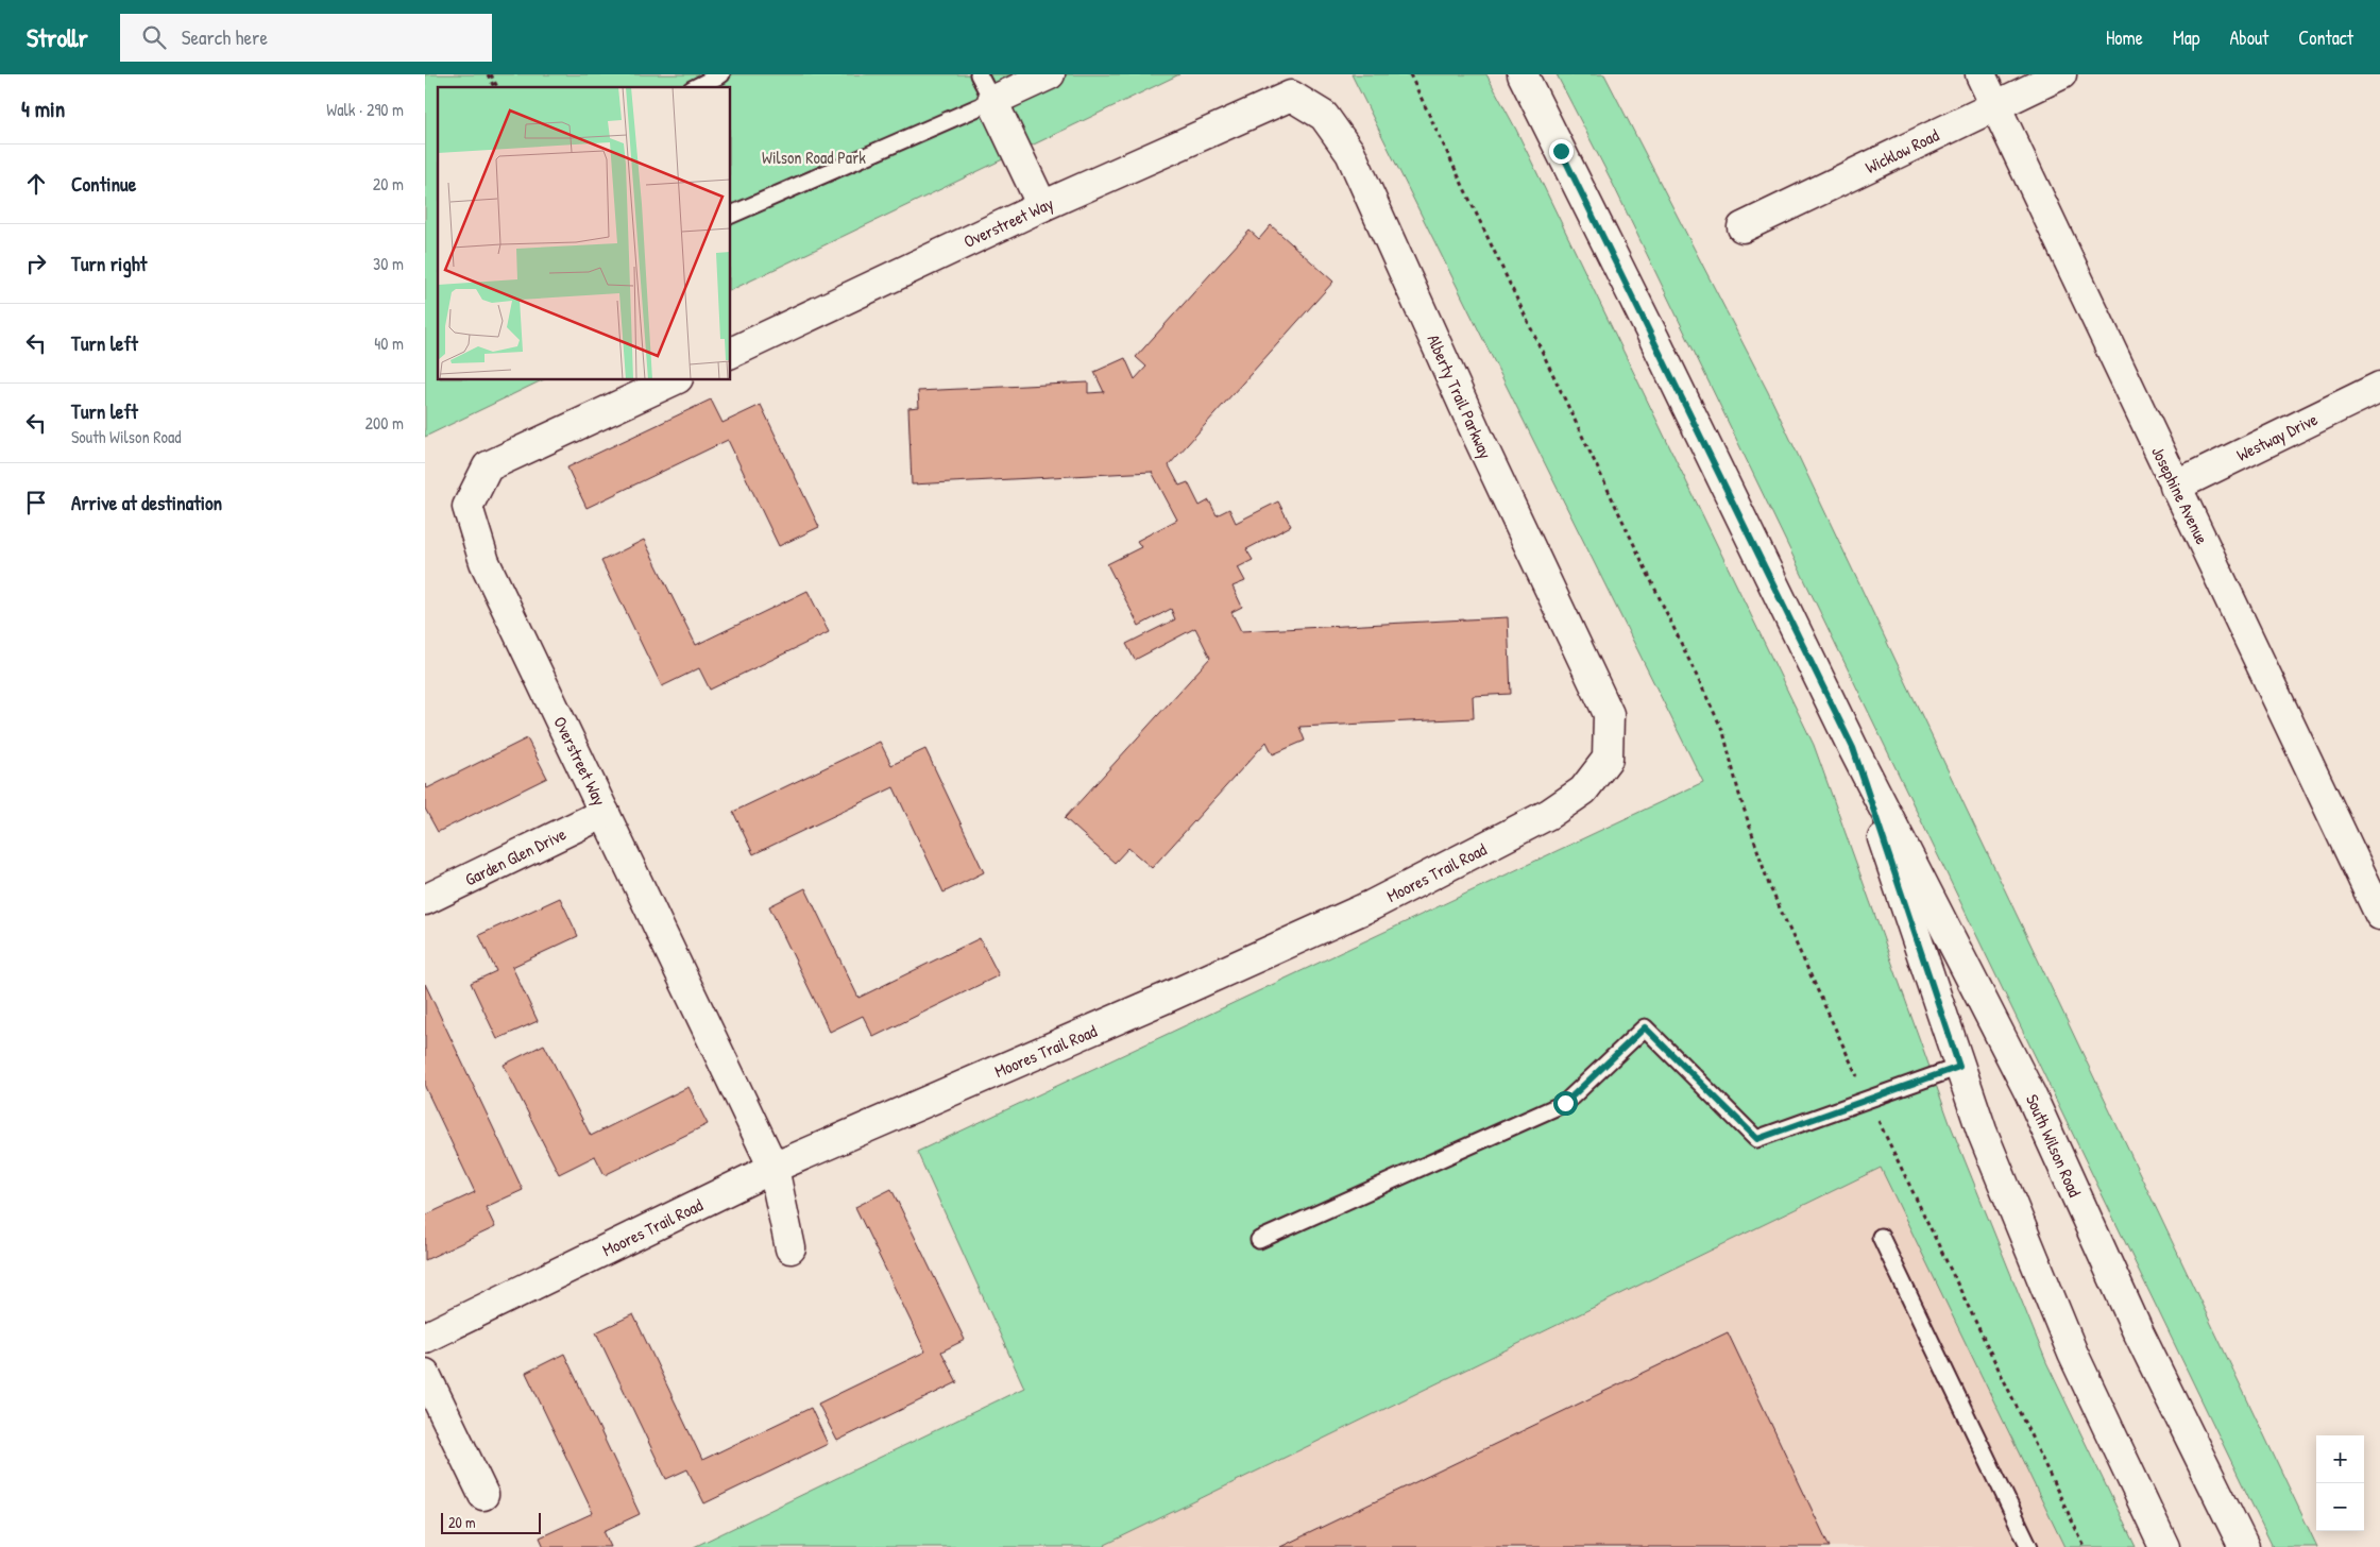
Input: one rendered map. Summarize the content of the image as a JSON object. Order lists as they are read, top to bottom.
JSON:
{
  "streets": {
    "street": [
      "Wicklow Road",
      "Overstreet Way",
      "Alberty Trail Parkway",
      "Westway Drive",
      "Josephine Avenue",
      "Garden Glen Drive",
      "Moores Trail Road",
      "South Wilson Road"
    ]
  },
  "crossings": [
    ["Wicklow Road", "Josephine Avenue"],
    ["Overstreet Way", "Alberty Trail Parkway"],
    ["Overstreet Way", "Garden Glen Drive"],
    ["Overstreet Way", "Moores Trail Road"],
    ["Alberty Trail Parkway", "Moores Trail Road"],
    ["Westway Drive", "Josephine Avenue"]
  ],
  "parks": ["Wilson Road Park"],
  "scale_bar": "20 m",
  "page": {
    "header": "Strollr",
    "search": "Search here",
    "nav": [
      "Home",
      "Map",
      "About",
      "Contact"
    ],
    "heading": ["4 min", "Walk · 290 m"],
    "list": [
      ["Continue", "20 m"],
      ["Turn right", "30 m"],
      ["Turn left", "40 m"],
      ["Turn left", "South Wilson Road", "200 m"],
      "Arrive at destination"
    ],
    "map_buttons": ["+", "−"],
    "scale": "20 m"
  }
}
